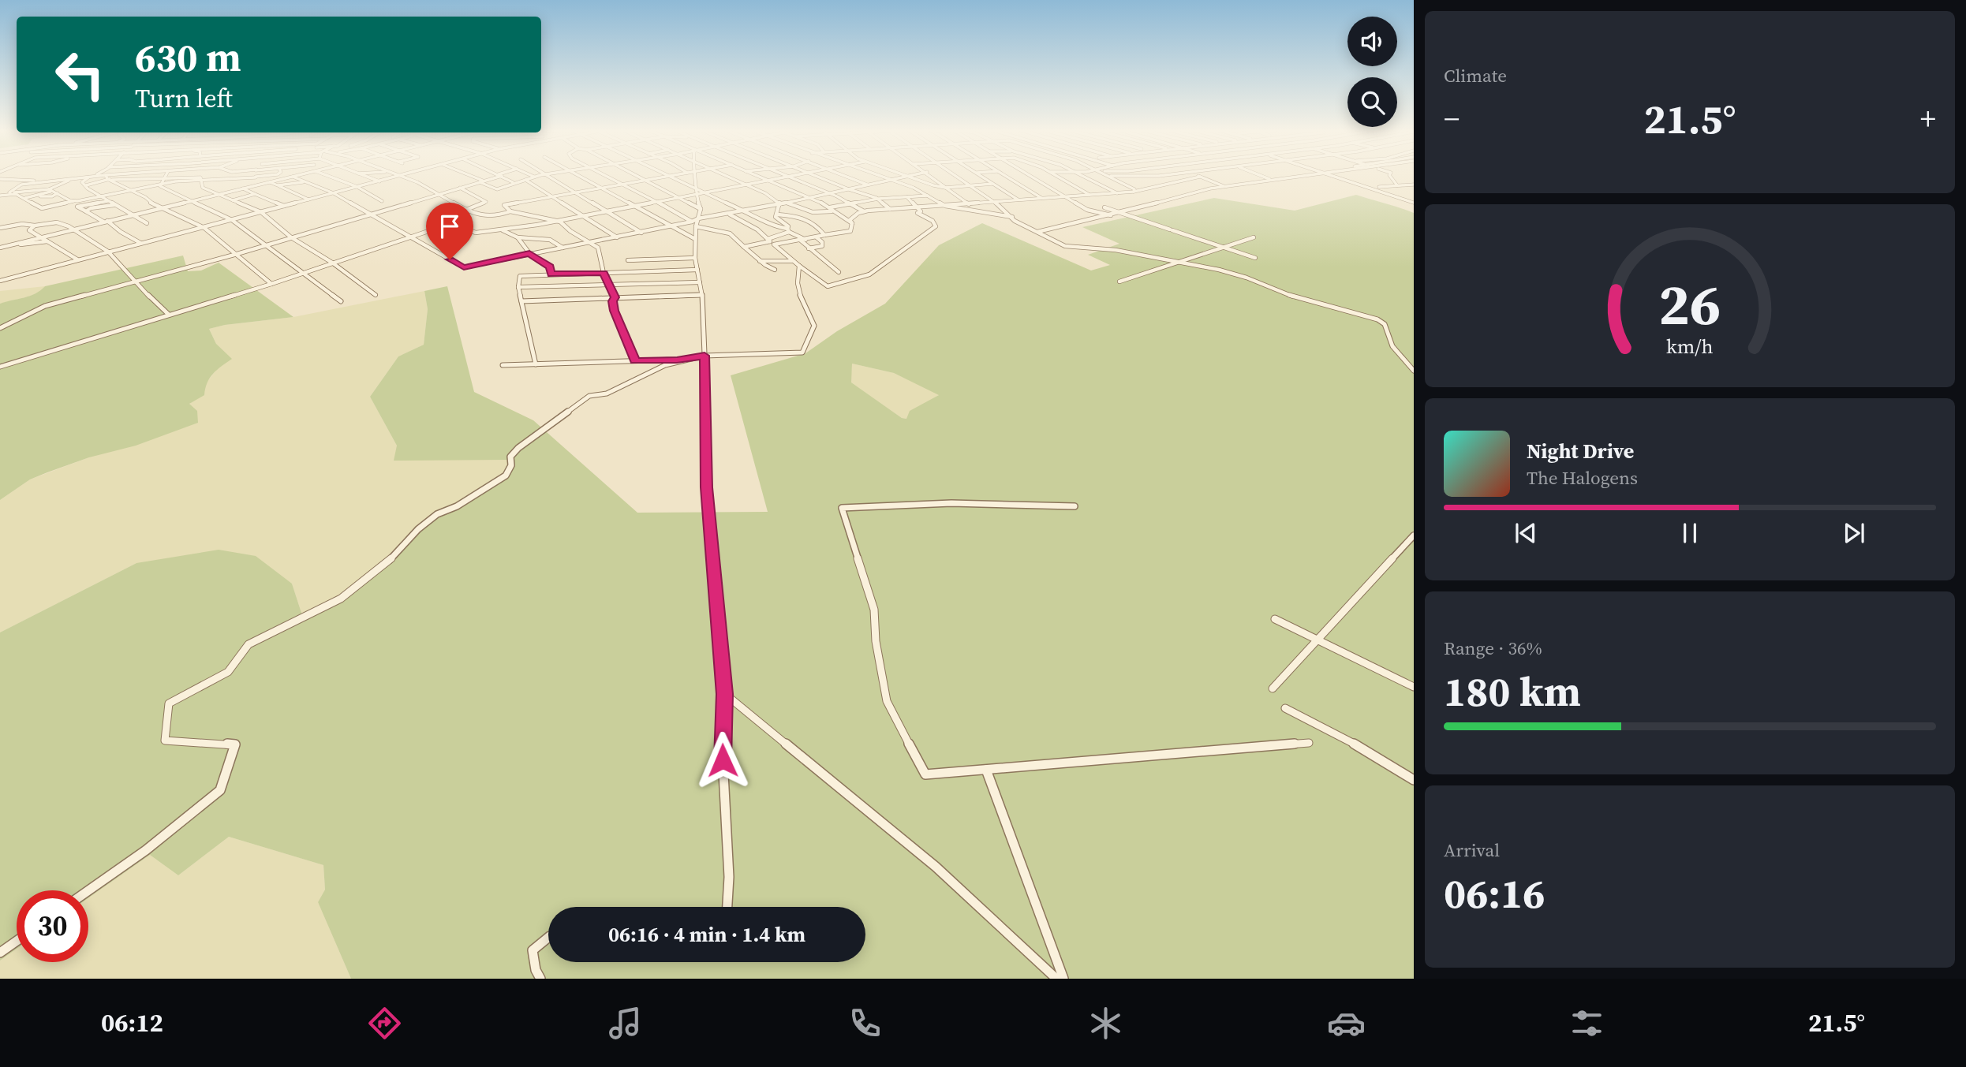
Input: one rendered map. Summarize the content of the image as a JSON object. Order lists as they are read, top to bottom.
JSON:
{
  "page": {
    "tile": [
      "Climate",
      ["Range · 36%", "180 km"],
      ["Arrival", "06:16"]
    ],
    "turn": ["630 m", "Turn left"],
    "heat": ["−", "21.5°", "+"],
    "song": ["Night Drive", "The Halogens"],
    "limit": "30",
    "trip": "06:16 · 4 min · 1.4 km",
    "tabs": ["06:12", "21.5°"],
    "gauge": ["26", "km/h"]
  }
}
